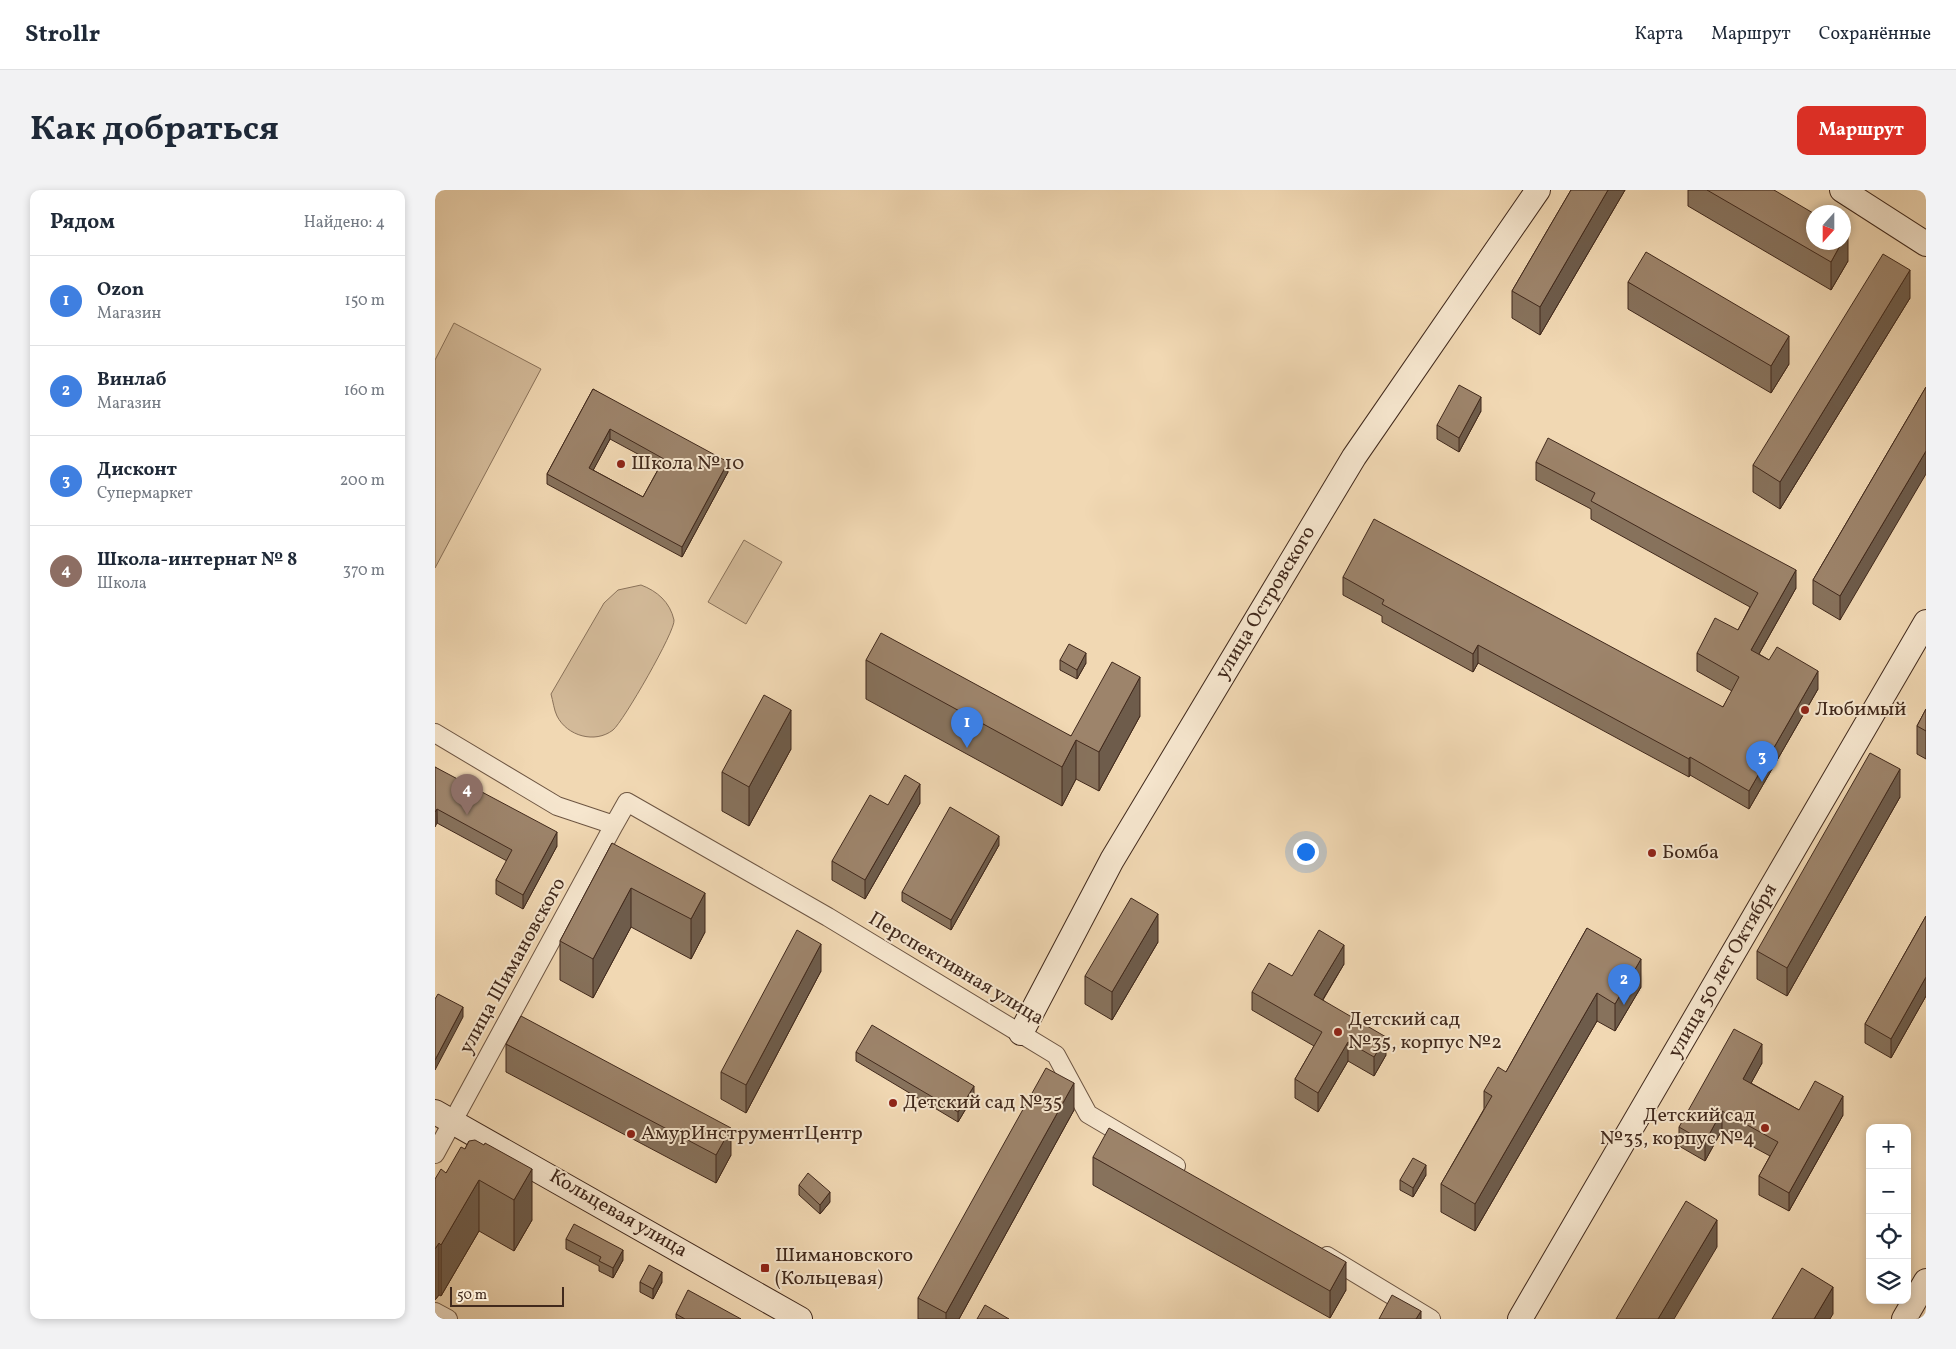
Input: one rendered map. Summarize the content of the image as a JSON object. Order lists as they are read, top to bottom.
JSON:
{
  "streets": {
    "street": [
      "улица Островского",
      "улица Шимановского",
      "Перспективная улица",
      "улица 50 лет Октября",
      "Кольцевая улица"
    ]
  },
  "crossings": [
    ["улица Островского", "Перспективная улица"],
    ["улица Шимановского", "Перспективная улица"],
    ["улица Шимановского", "Кольцевая улица"]
  ],
  "places": {
    "other": [
      "Школа № 10",
      "Любимый",
      "Бомба",
      "Детский сад №35, корпус №2",
      "Детский сад №35",
      "Детский сад №35, корпус №4",
      "АмурИнструментЦентр"
    ],
    "transit": ["Шимановского (Кольцевая)"]
  },
  "scale_bar": "50 m",
  "north": "bottom",
  "page": {
    "header": "Strollr",
    "nav": ["Карта", "Маршрут", "Сохранённые"],
    "title": "Как добраться",
    "buttons": "Маршрут",
    "heading": ["Рядом", "Найдено: 4"],
    "list": [
      {
        "mark": "1",
        "name": "Ozon",
        "note": "Магазин",
        "value": "150 m"
      },
      {
        "mark": "2",
        "name": "Винлаб",
        "note": "Магазин",
        "value": "160 m"
      },
      {
        "mark": "3",
        "name": "Дисконт",
        "note": "Супермаркет",
        "value": "200 m"
      },
      {
        "mark": "4",
        "name": "Школа-интернат № 8",
        "note": "Школа",
        "value": "370 m"
      }
    ],
    "pins": [
      "1",
      "3",
      "4",
      "2"
    ],
    "map_buttons": ["+", "−"],
    "scale": "50 m"
  }
}
